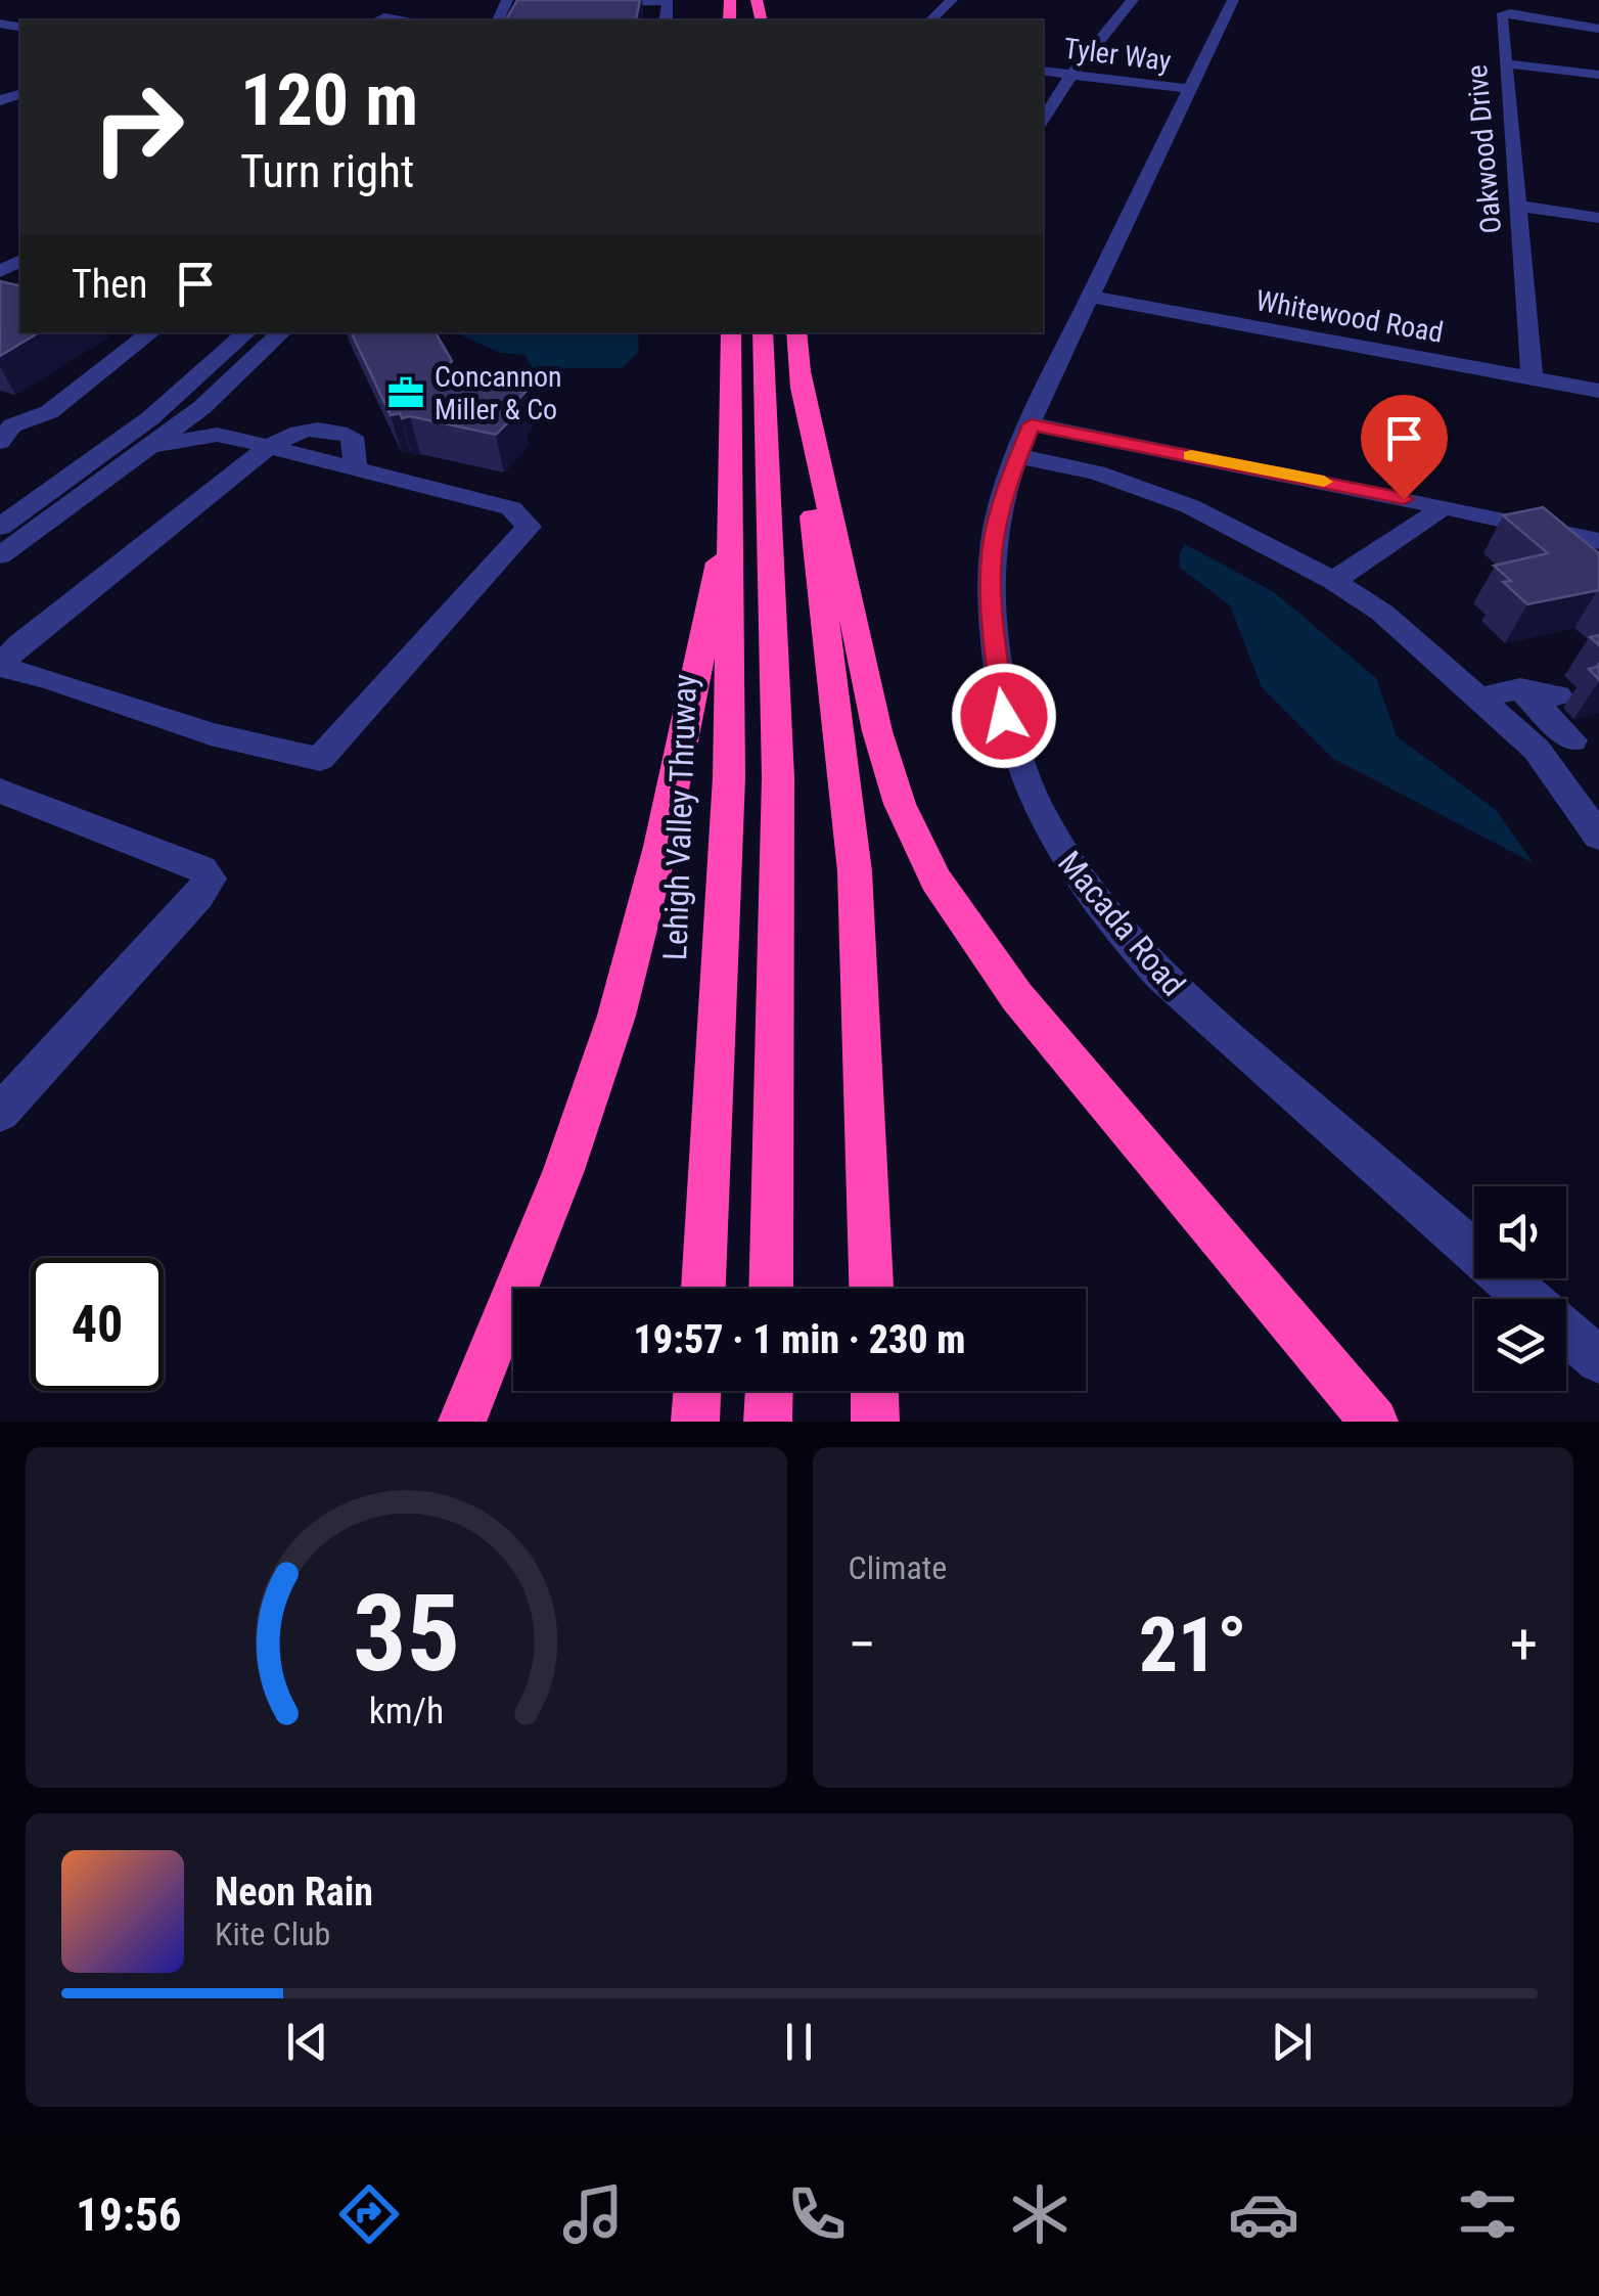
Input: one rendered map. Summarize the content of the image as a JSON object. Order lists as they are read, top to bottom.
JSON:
{
  "streets": {
    "highway": ["Lehigh Valley Thruway"],
    "street": [
      "Tyler Way",
      "Oakwood Drive",
      "Whitewood Road",
      "Macada Road"
    ]
  },
  "crossings": [
    ["Tyler Way", "Macada Road"],
    ["Oakwood Drive", "Whitewood Road"],
    ["Whitewood Road", "Macada Road"]
  ],
  "places": {
    "office": ["Concannon Miller & Co"]
  },
  "page": {
    "turn": ["120 m", "Turn right"],
    "then": "Then",
    "limit": "40",
    "trip": "19:57 · 1 min · 230 m",
    "tile": "Climate",
    "heat": ["−", "21°", "+"],
    "song": ["Neon Rain", "Kite Club"],
    "tabs": "19:56",
    "gauge": ["35", "km/h"]
  }
}
